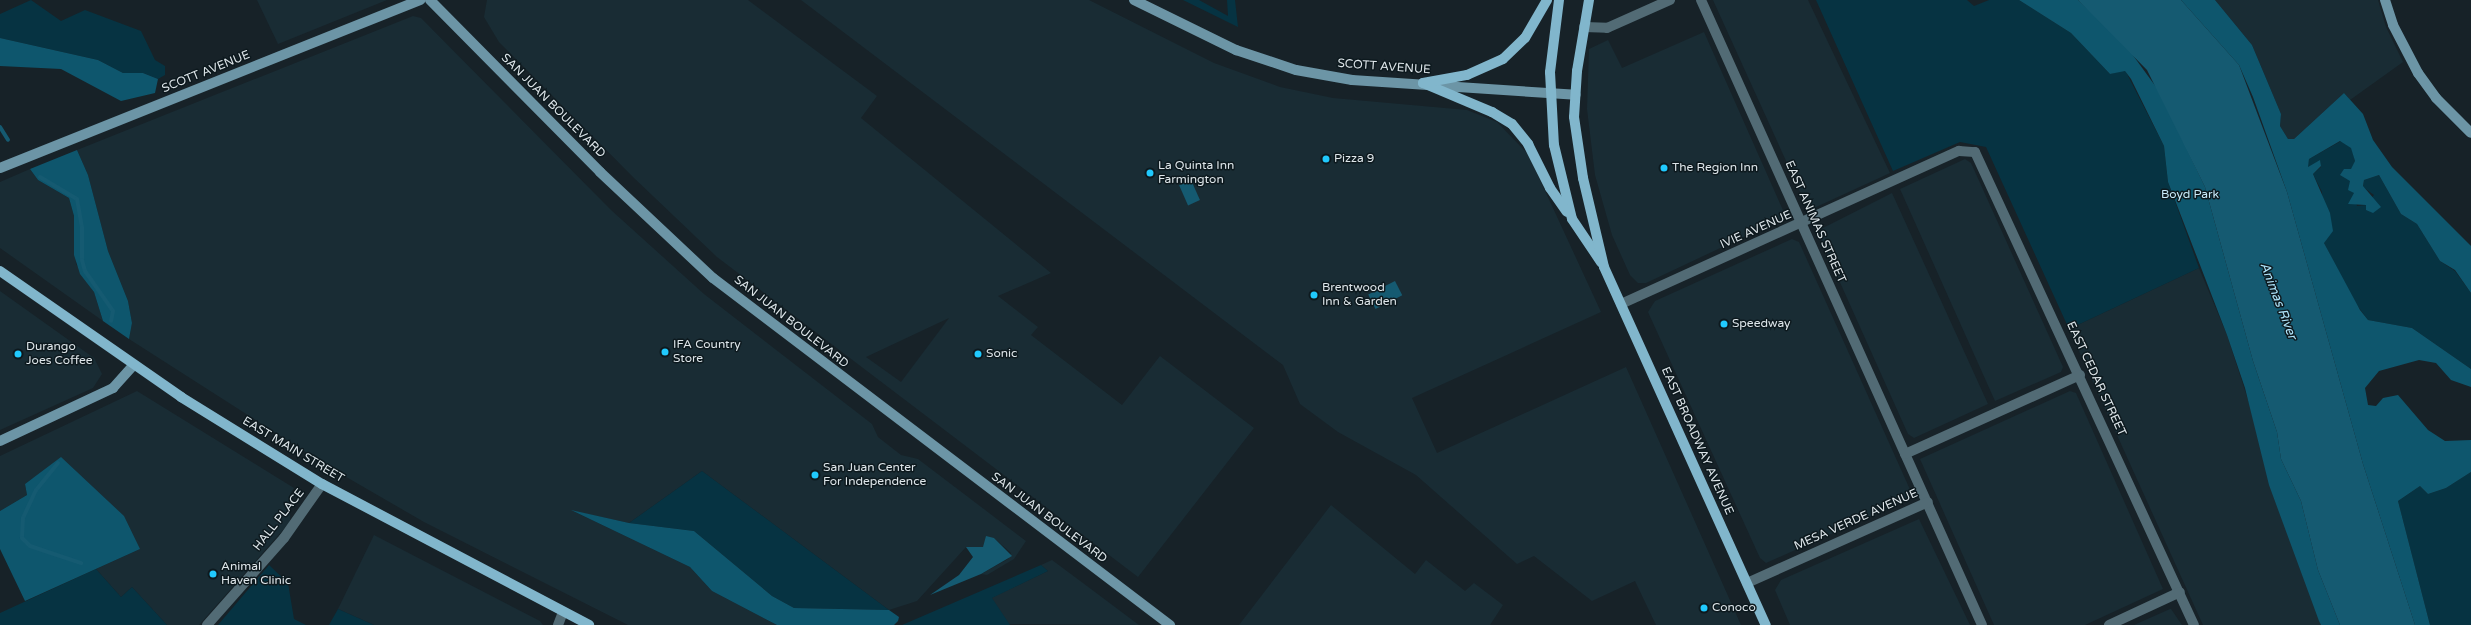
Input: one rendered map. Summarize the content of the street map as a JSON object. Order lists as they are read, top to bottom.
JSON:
{
  "streets": {
    "main road": [
      "SCOTT AVENUE",
      "SAN JUAN BOULEVARD",
      "EAST BROADWAY AVENUE",
      "EAST MAIN STREET"
    ],
    "street": [
      "EAST ANIMAS STREET",
      "IVIE AVENUE",
      "EAST CEDAR STREET",
      "HALL PLACE",
      "MESA VERDE AVENUE"
    ]
  },
  "crossings": [
    ["SCOTT AVENUE", "EAST BROADWAY AVENUE"],
    ["EAST ANIMAS STREET", "IVIE AVENUE"],
    ["EAST ANIMAS STREET", "MESA VERDE AVENUE"],
    ["IVIE AVENUE", "EAST CEDAR STREET"],
    ["IVIE AVENUE", "EAST BROADWAY AVENUE"],
    ["EAST BROADWAY AVENUE", "MESA VERDE AVENUE"],
    ["EAST MAIN STREET", "HALL PLACE"]
  ],
  "water": ["Animas River"],
  "parks": ["Boyd Park"],
  "places": [
    "Pizza 9",
    "The Region Inn",
    "La Quinta Inn Farmington",
    "Brentwood Inn & Garden",
    "Speedway",
    "IFA Country Store",
    "Durango Joes Coffee",
    "Sonic",
    "San Juan Center For Independence",
    "Animal Haven Clinic",
    "Conoco"
  ]
}
